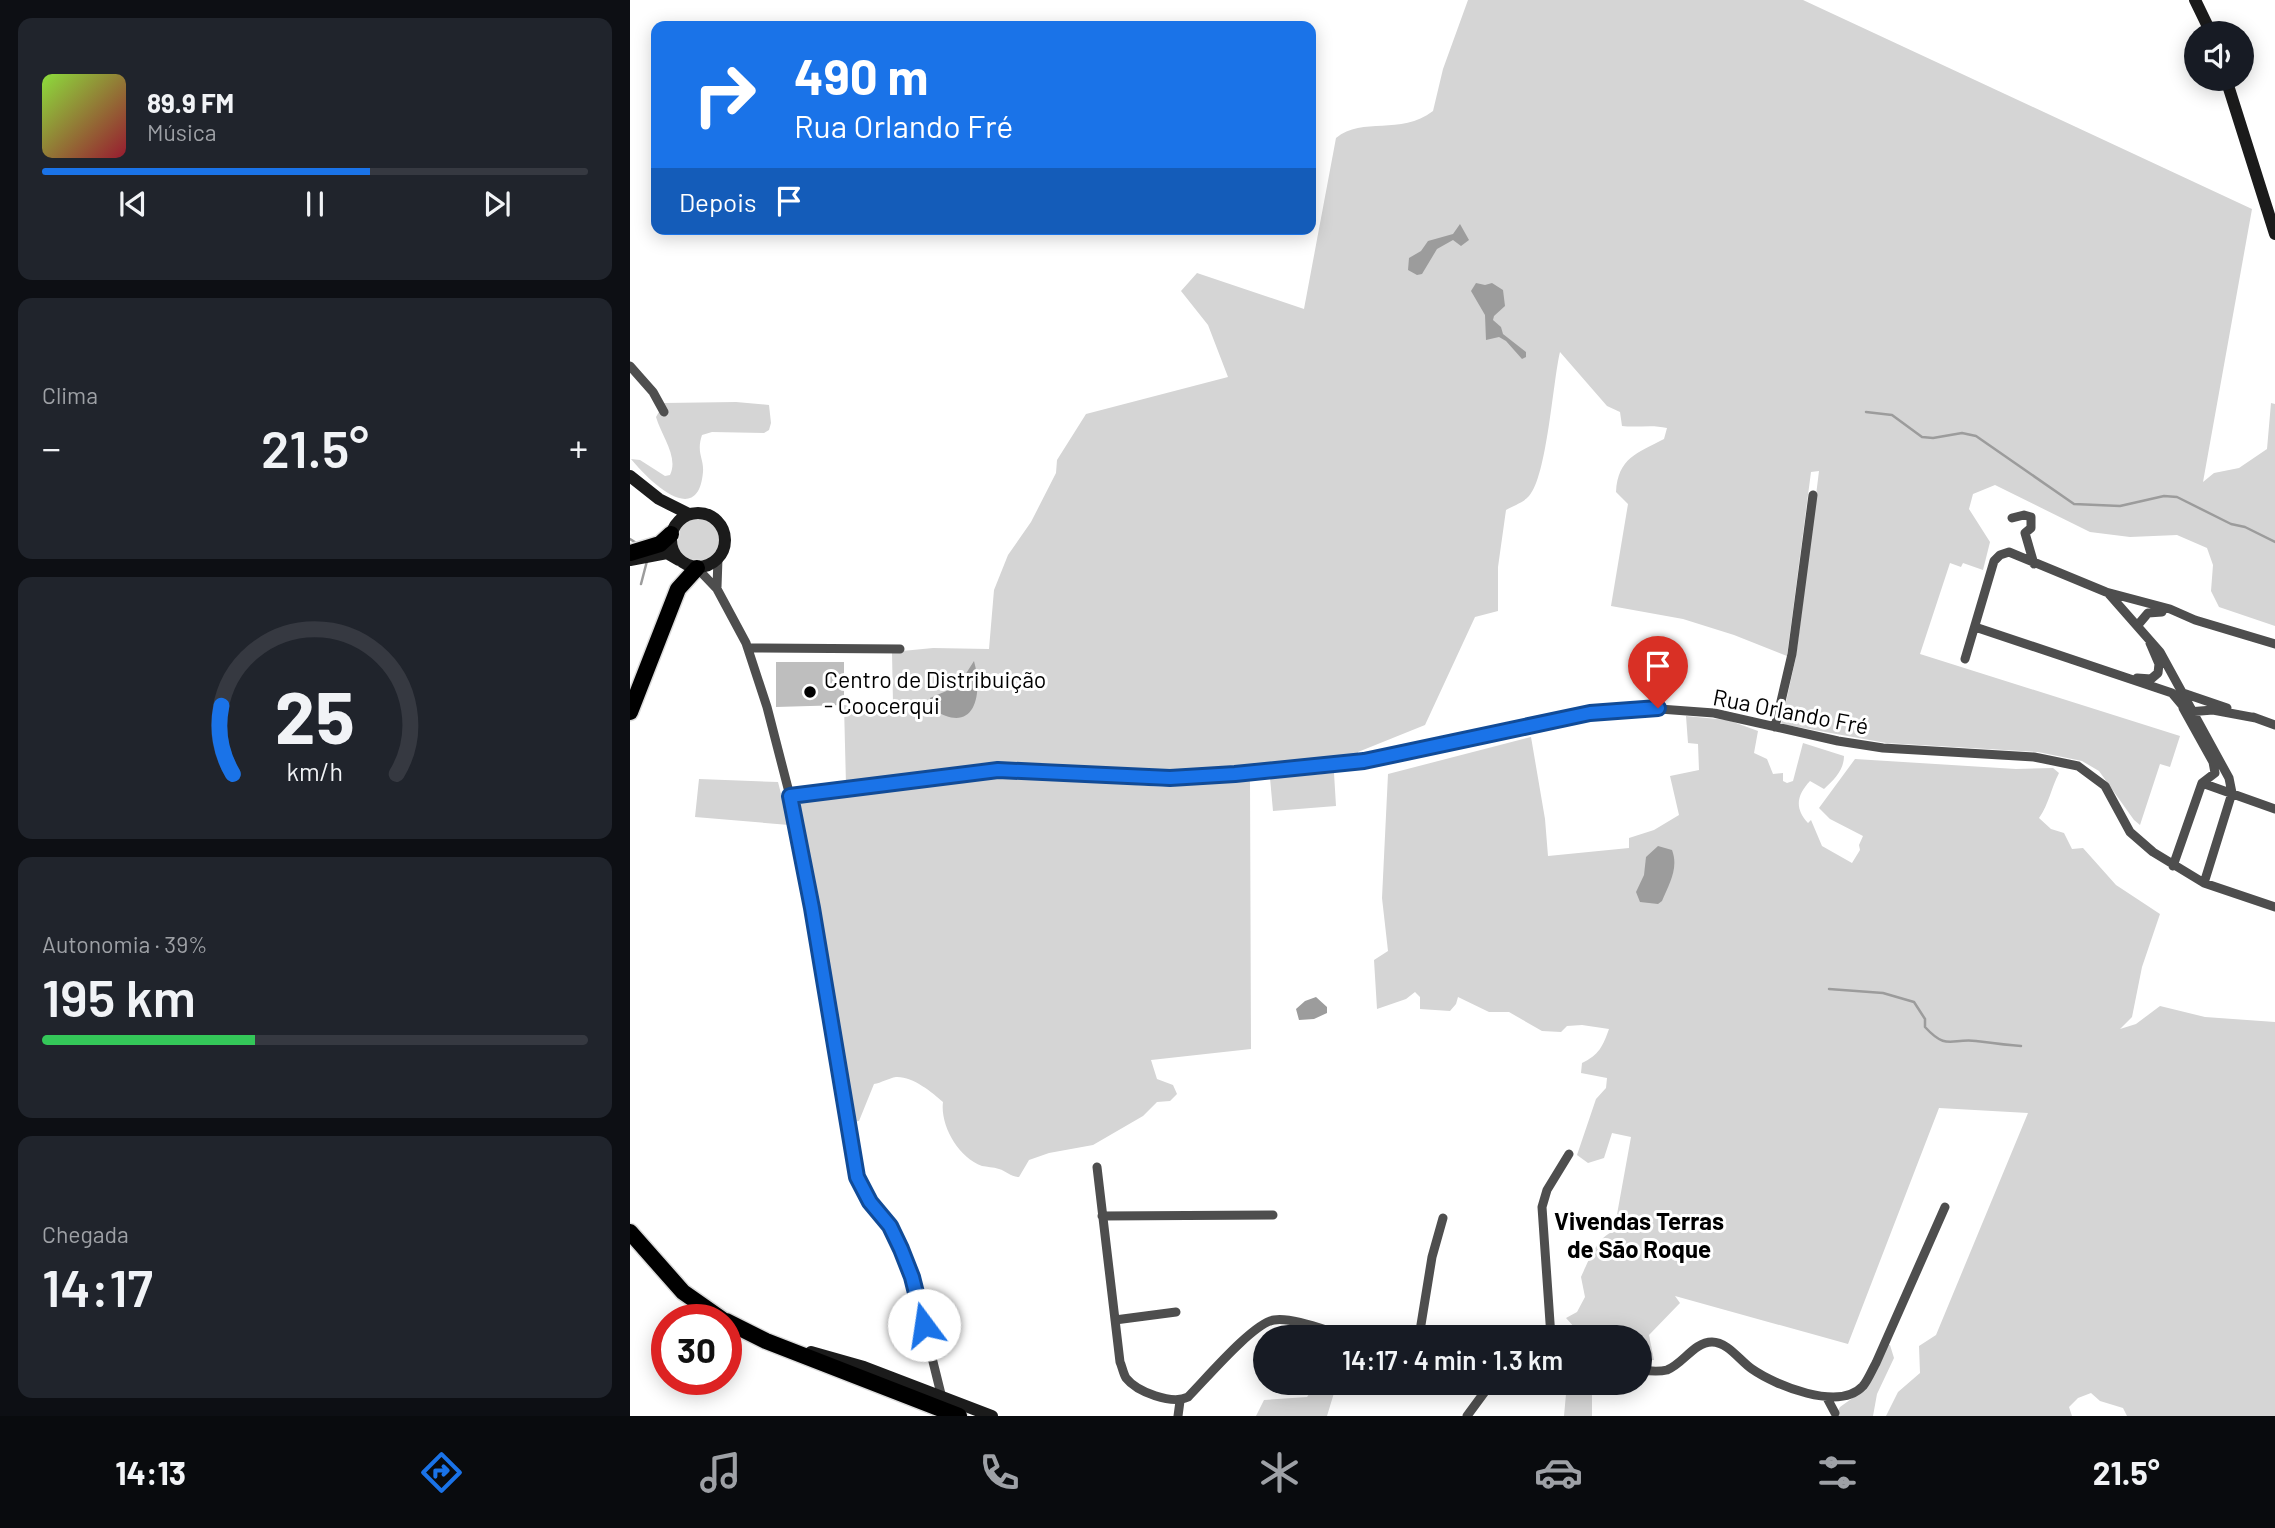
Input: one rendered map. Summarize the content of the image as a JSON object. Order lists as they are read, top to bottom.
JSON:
{
  "streets": {
    "street": ["Rua Orlando Fré"]
  },
  "districts": ["Vivendas Terras de São Roque"],
  "places": ["Centro de Distribuição - Coocerqui"],
  "page": {
    "turn": ["490 m", "Rua Orlando Fré"],
    "song": ["89.9 FM", "Música"],
    "then": "Depois",
    "tile": [
      "Clima",
      ["Autonomia · 39%", "195 km"],
      ["Chegada", "14:17"]
    ],
    "heat": ["−", "21.5°", "+"],
    "limit": "30",
    "trip": "14:17 · 4 min · 1.3 km",
    "tabs": ["14:13", "21.5°"],
    "gauge": ["25", "km/h"]
  }
}
